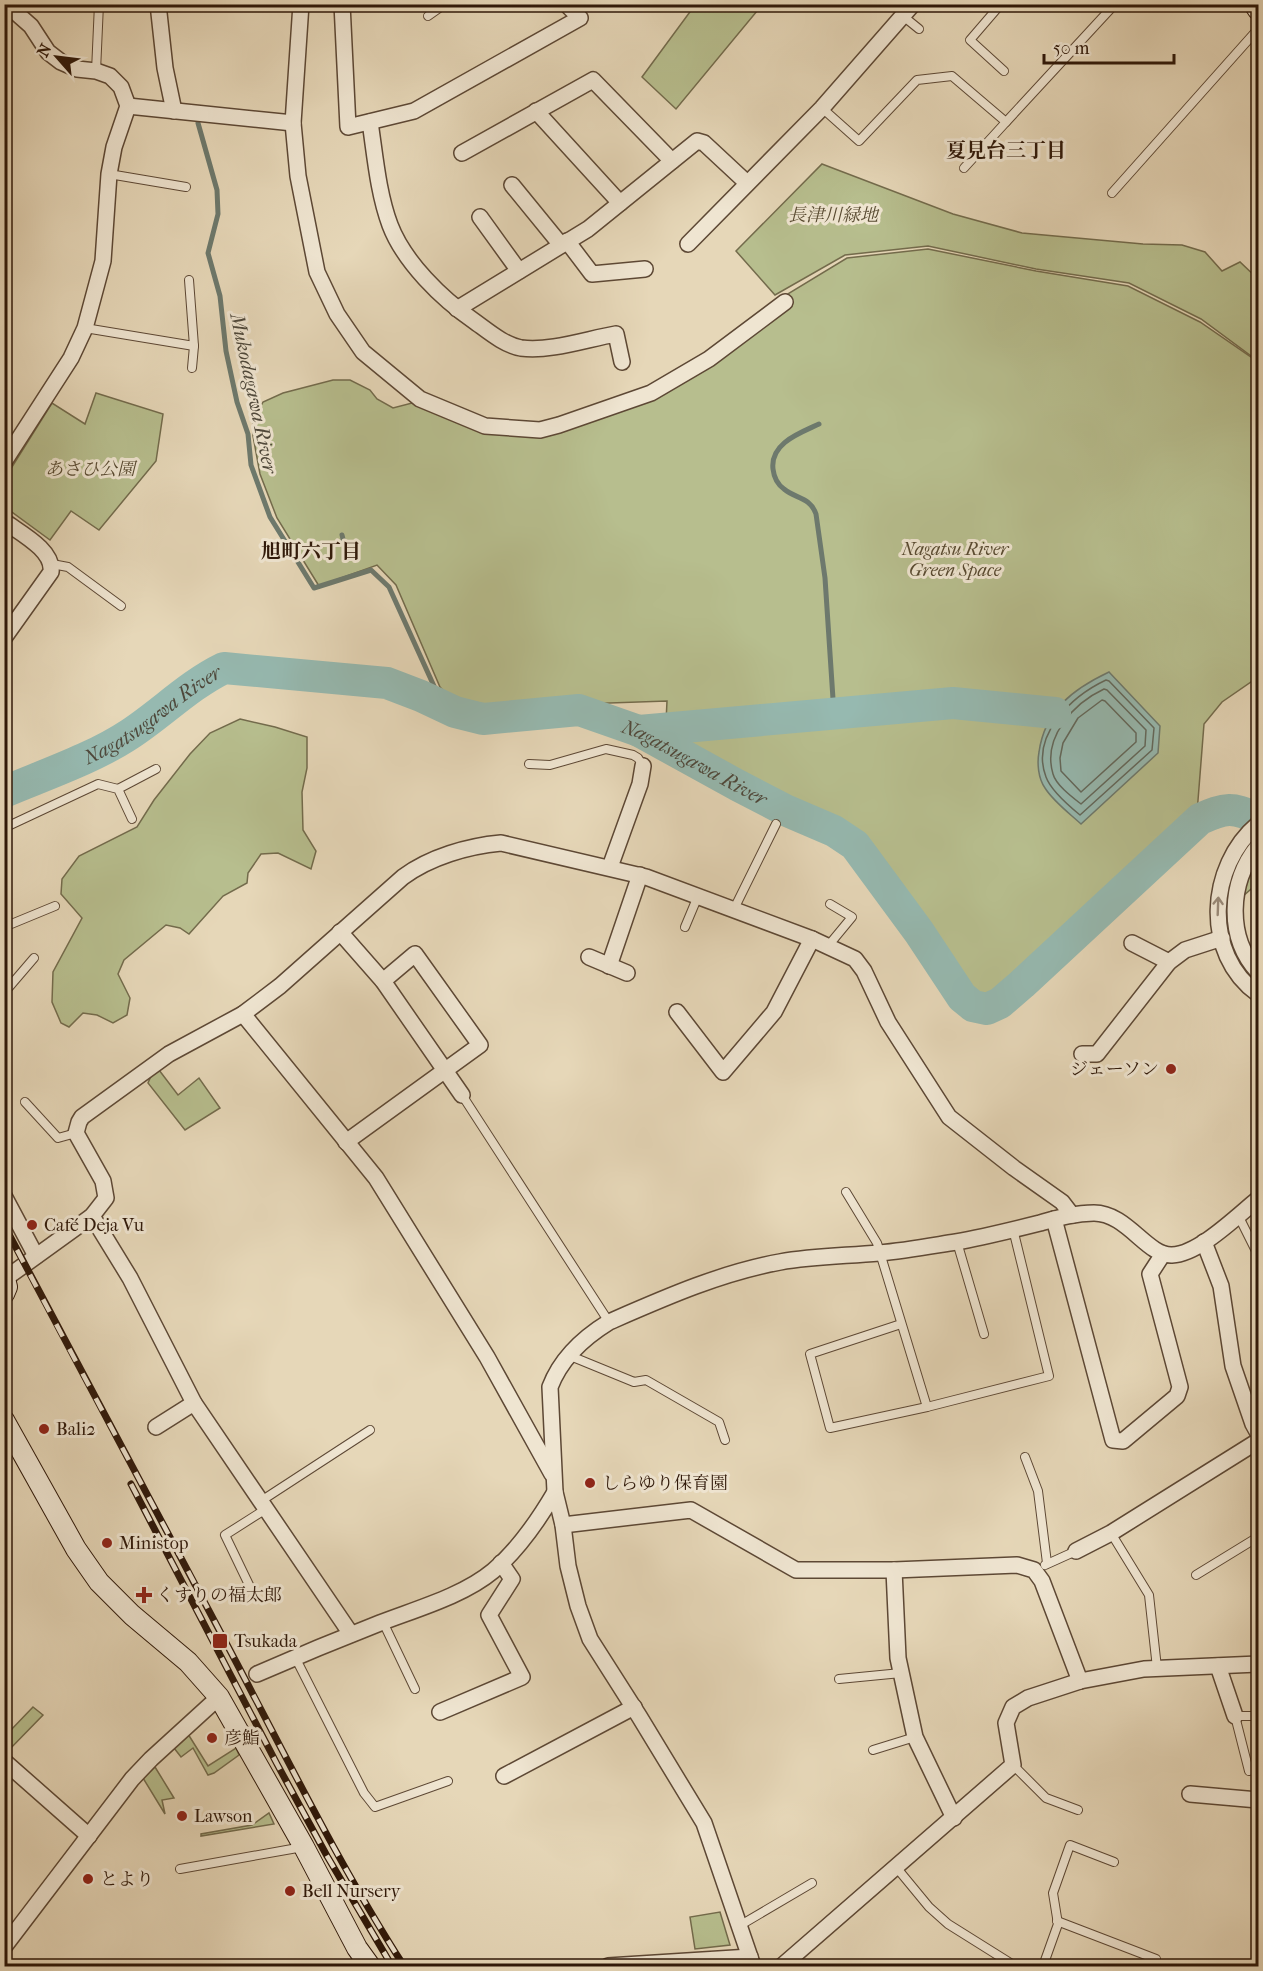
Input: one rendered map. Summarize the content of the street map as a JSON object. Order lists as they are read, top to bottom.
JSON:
{
  "districts": ["夏見台三丁目", "旭町六丁目"],
  "water": ["Mukodagawa River", "Nagatsugawa River"],
  "parks": ["長津川緑地", "あさひ公園", "Nagatsu River Green Space"],
  "places": {
    "other": [
      "ジェーソン",
      "Café Deja Vu",
      "Bali2",
      "しらゆり保育園",
      "Ministop",
      "彦鮨",
      "Lawson",
      "とより",
      "Bell Nursery"
    ],
    "health": ["くすりの福太郎"],
    "transit": ["Tsukada"]
  },
  "scale_bar": "50 m",
  "north": "top left"
}
